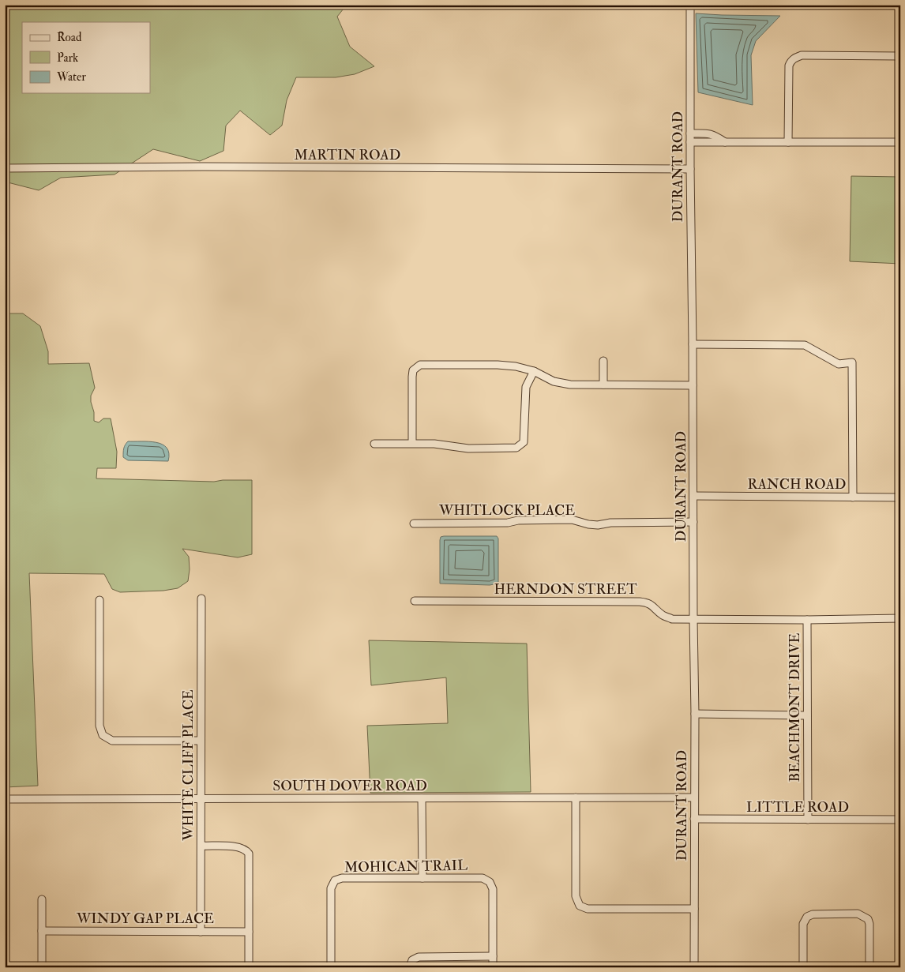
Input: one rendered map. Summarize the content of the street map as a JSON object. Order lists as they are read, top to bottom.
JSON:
{
  "streets": {
    "street": [
      "MARTIN ROAD",
      "DURANT ROAD",
      "RANCH ROAD",
      "WHITLOCK PLACE",
      "HERNDON STREET",
      "BEACHMONT DRIVE",
      "WHITE CLIFF PLACE",
      "SOUTH DOVER ROAD",
      "LITTLE ROAD",
      "MOHICAN TRAIL",
      "WINDY GAP PLACE"
    ]
  },
  "crossings": [
    ["MARTIN ROAD", "DURANT ROAD"],
    ["DURANT ROAD", "RANCH ROAD"],
    ["DURANT ROAD", "WHITLOCK PLACE"],
    ["DURANT ROAD", "HERNDON STREET"],
    ["DURANT ROAD", "SOUTH DOVER ROAD"],
    ["DURANT ROAD", "LITTLE ROAD"],
    ["HERNDON STREET", "BEACHMONT DRIVE"],
    ["BEACHMONT DRIVE", "LITTLE ROAD"],
    ["WHITE CLIFF PLACE", "SOUTH DOVER ROAD"],
    ["WHITE CLIFF PLACE", "WINDY GAP PLACE"]
  ],
  "legend": ["Road", "Park", "Water"]
}
